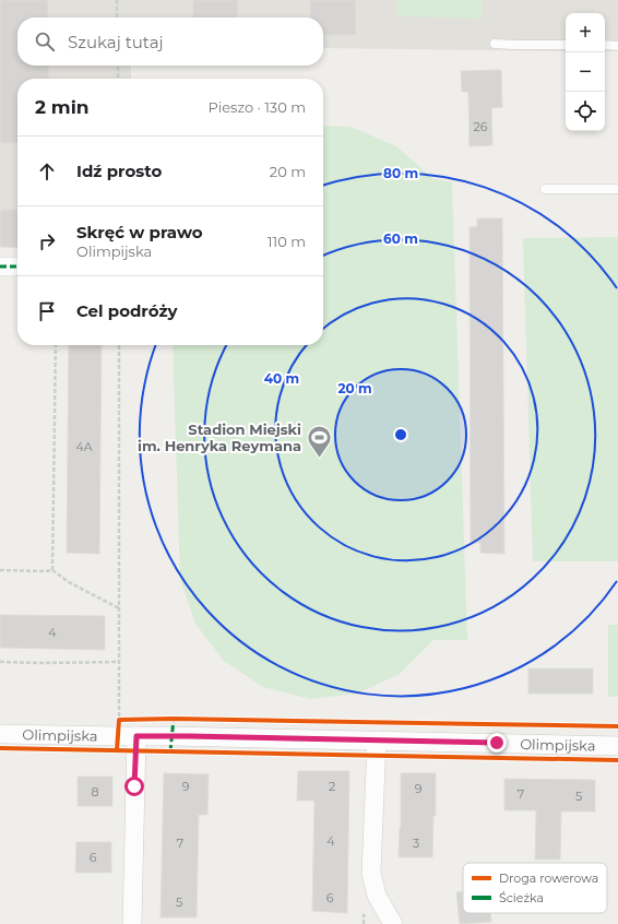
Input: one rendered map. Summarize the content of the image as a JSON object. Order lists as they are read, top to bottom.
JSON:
{
  "streets": {
    "street": ["Olimpijska"]
  },
  "places": {
    "sports": ["Stadion Miejski im. Henryka Reymana"]
  },
  "house_numbers": [
    "26",
    "4A",
    "4",
    "9",
    "2",
    "9",
    "8",
    "7",
    "5",
    "4",
    "7",
    "3",
    "6",
    "6",
    "5"
  ],
  "legend": ["Droga rowerowa", "Ścieżka"],
  "page": {
    "map_buttons": ["+", "−"],
    "search": "Szukaj tutaj",
    "heading": ["2 min", "Pieszo · 130 m"],
    "list": [
      ["Idź prosto", "20 m"],
      ["Skręć w prawo", "Olimpijska", "110 m"],
      "Cel podróży"
    ]
  },
  "rings": [
    "80 m",
    "60 m",
    "40 m",
    "20 m"
  ]
}
